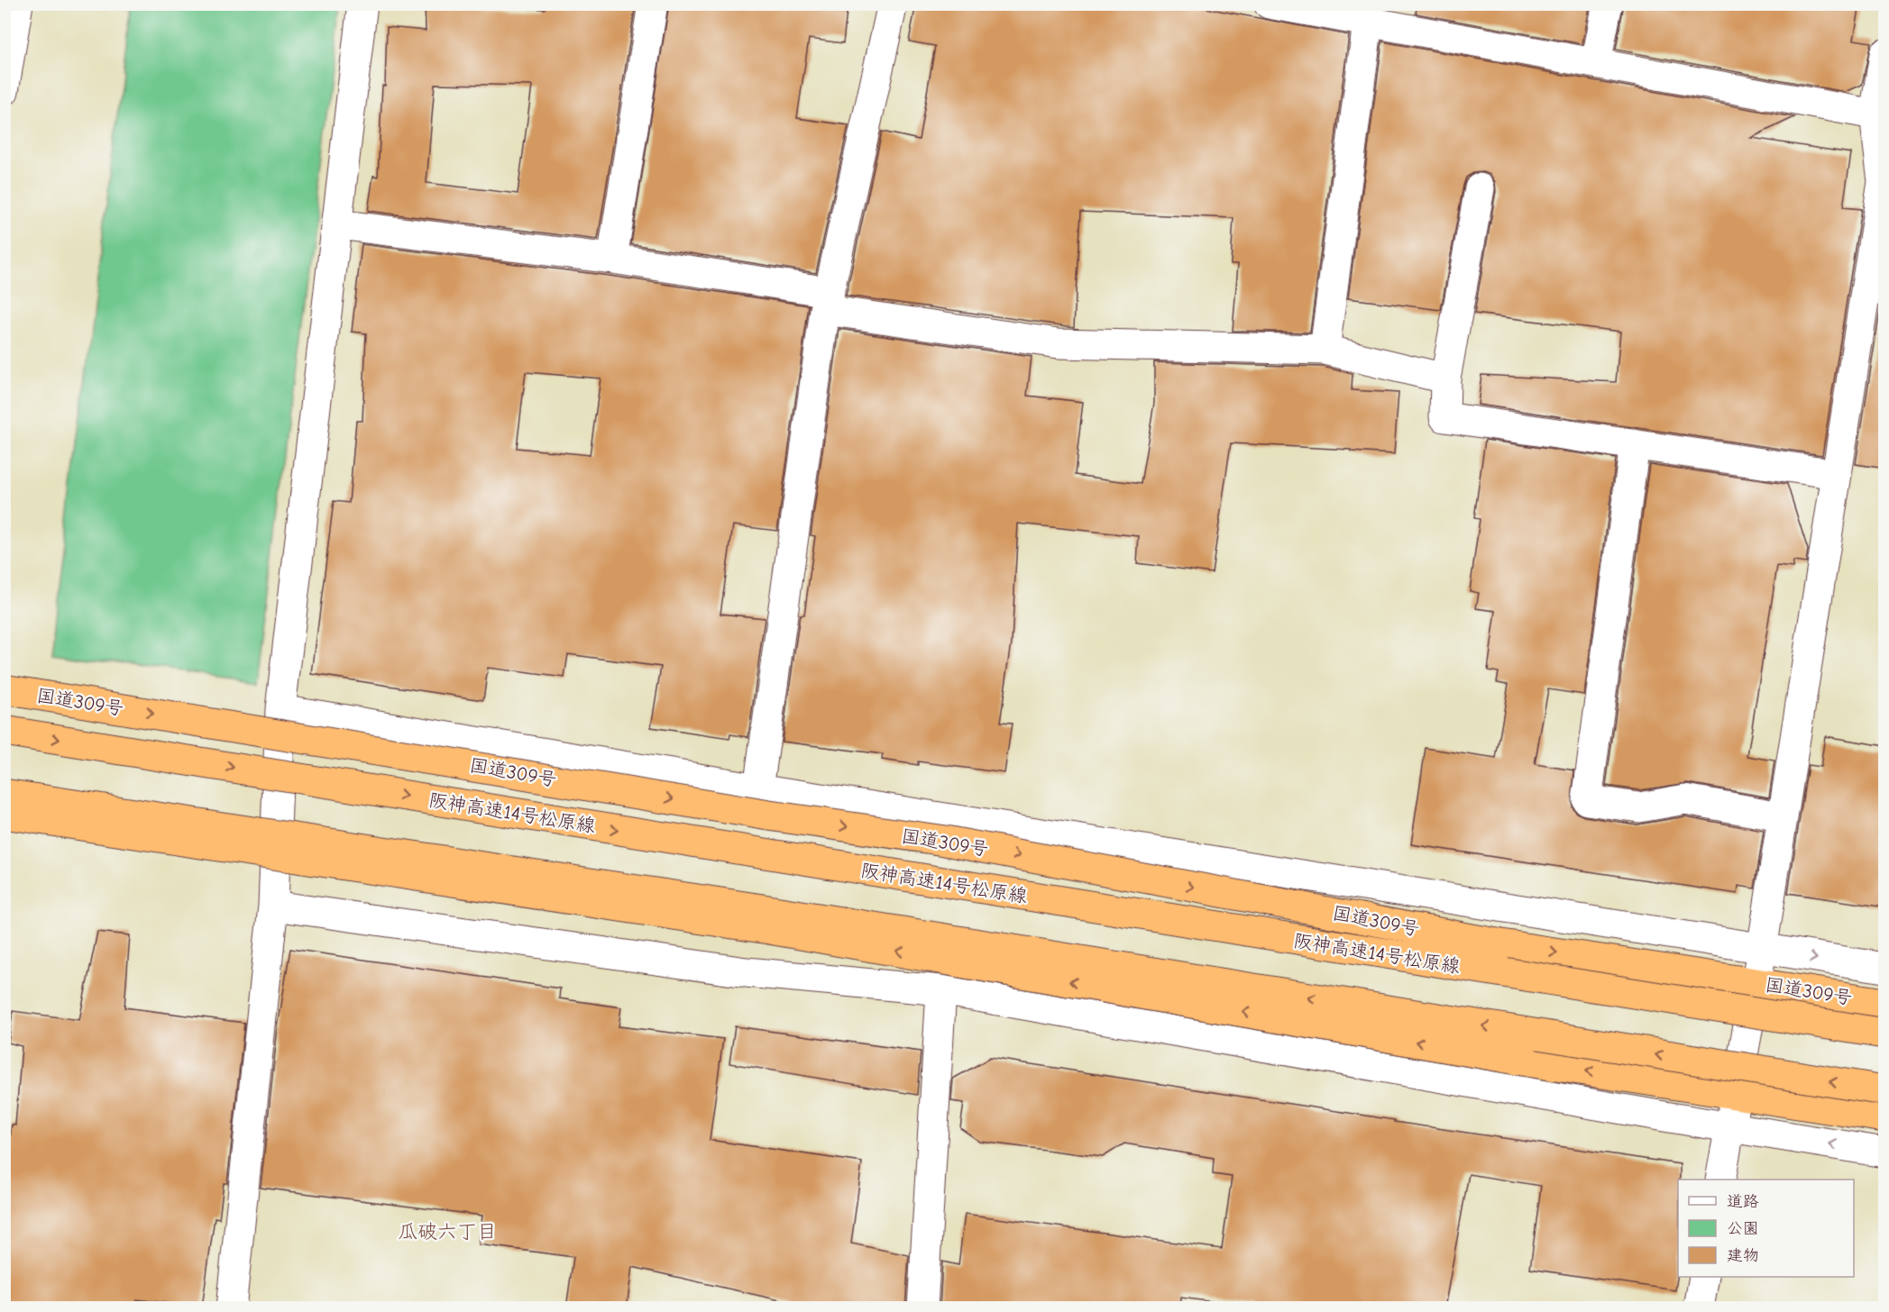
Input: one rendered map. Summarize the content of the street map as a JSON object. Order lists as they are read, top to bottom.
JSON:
{
  "streets": {
    "highway": ["国道309号", "阪神高速14号松原線"]
  },
  "districts": ["瓜破六丁目"],
  "legend": ["道路", "公園", "建物"]
}
